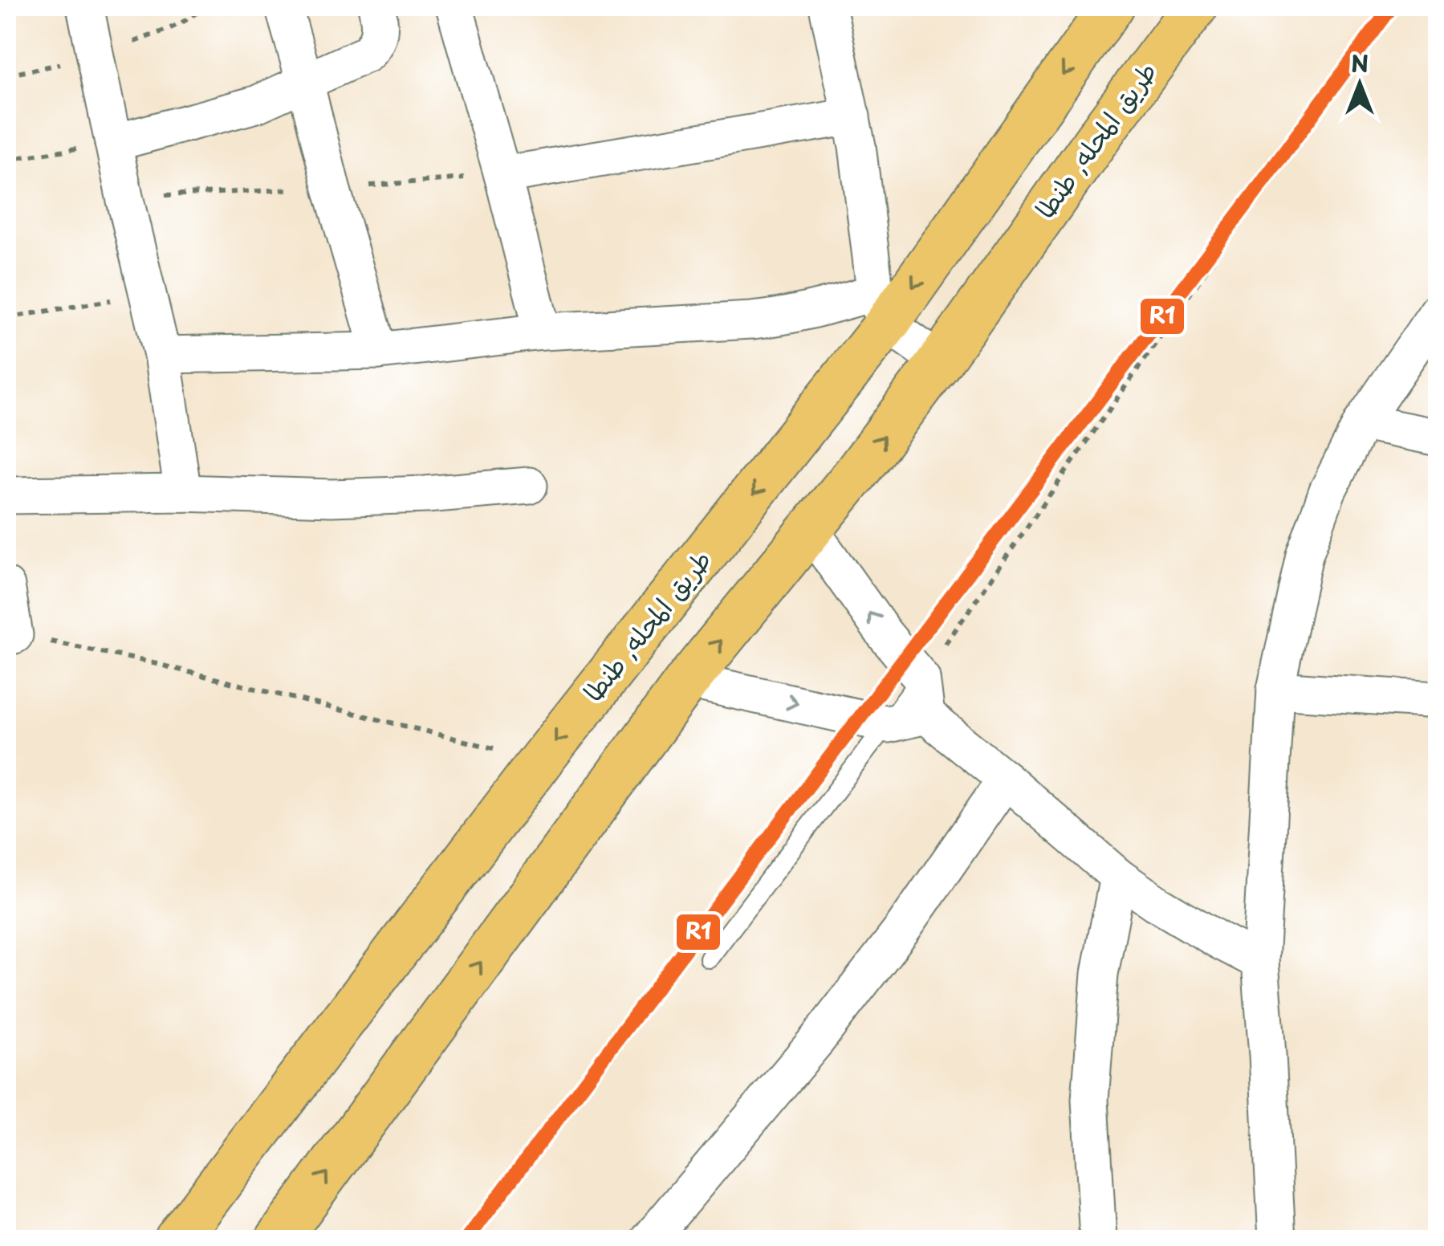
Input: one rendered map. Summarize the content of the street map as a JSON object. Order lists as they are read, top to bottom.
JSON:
{
  "streets": {
    "highway": ["طريق المحله, طنطا"]
  },
  "lines": ["transit line R1"],
  "north": "top"
}
